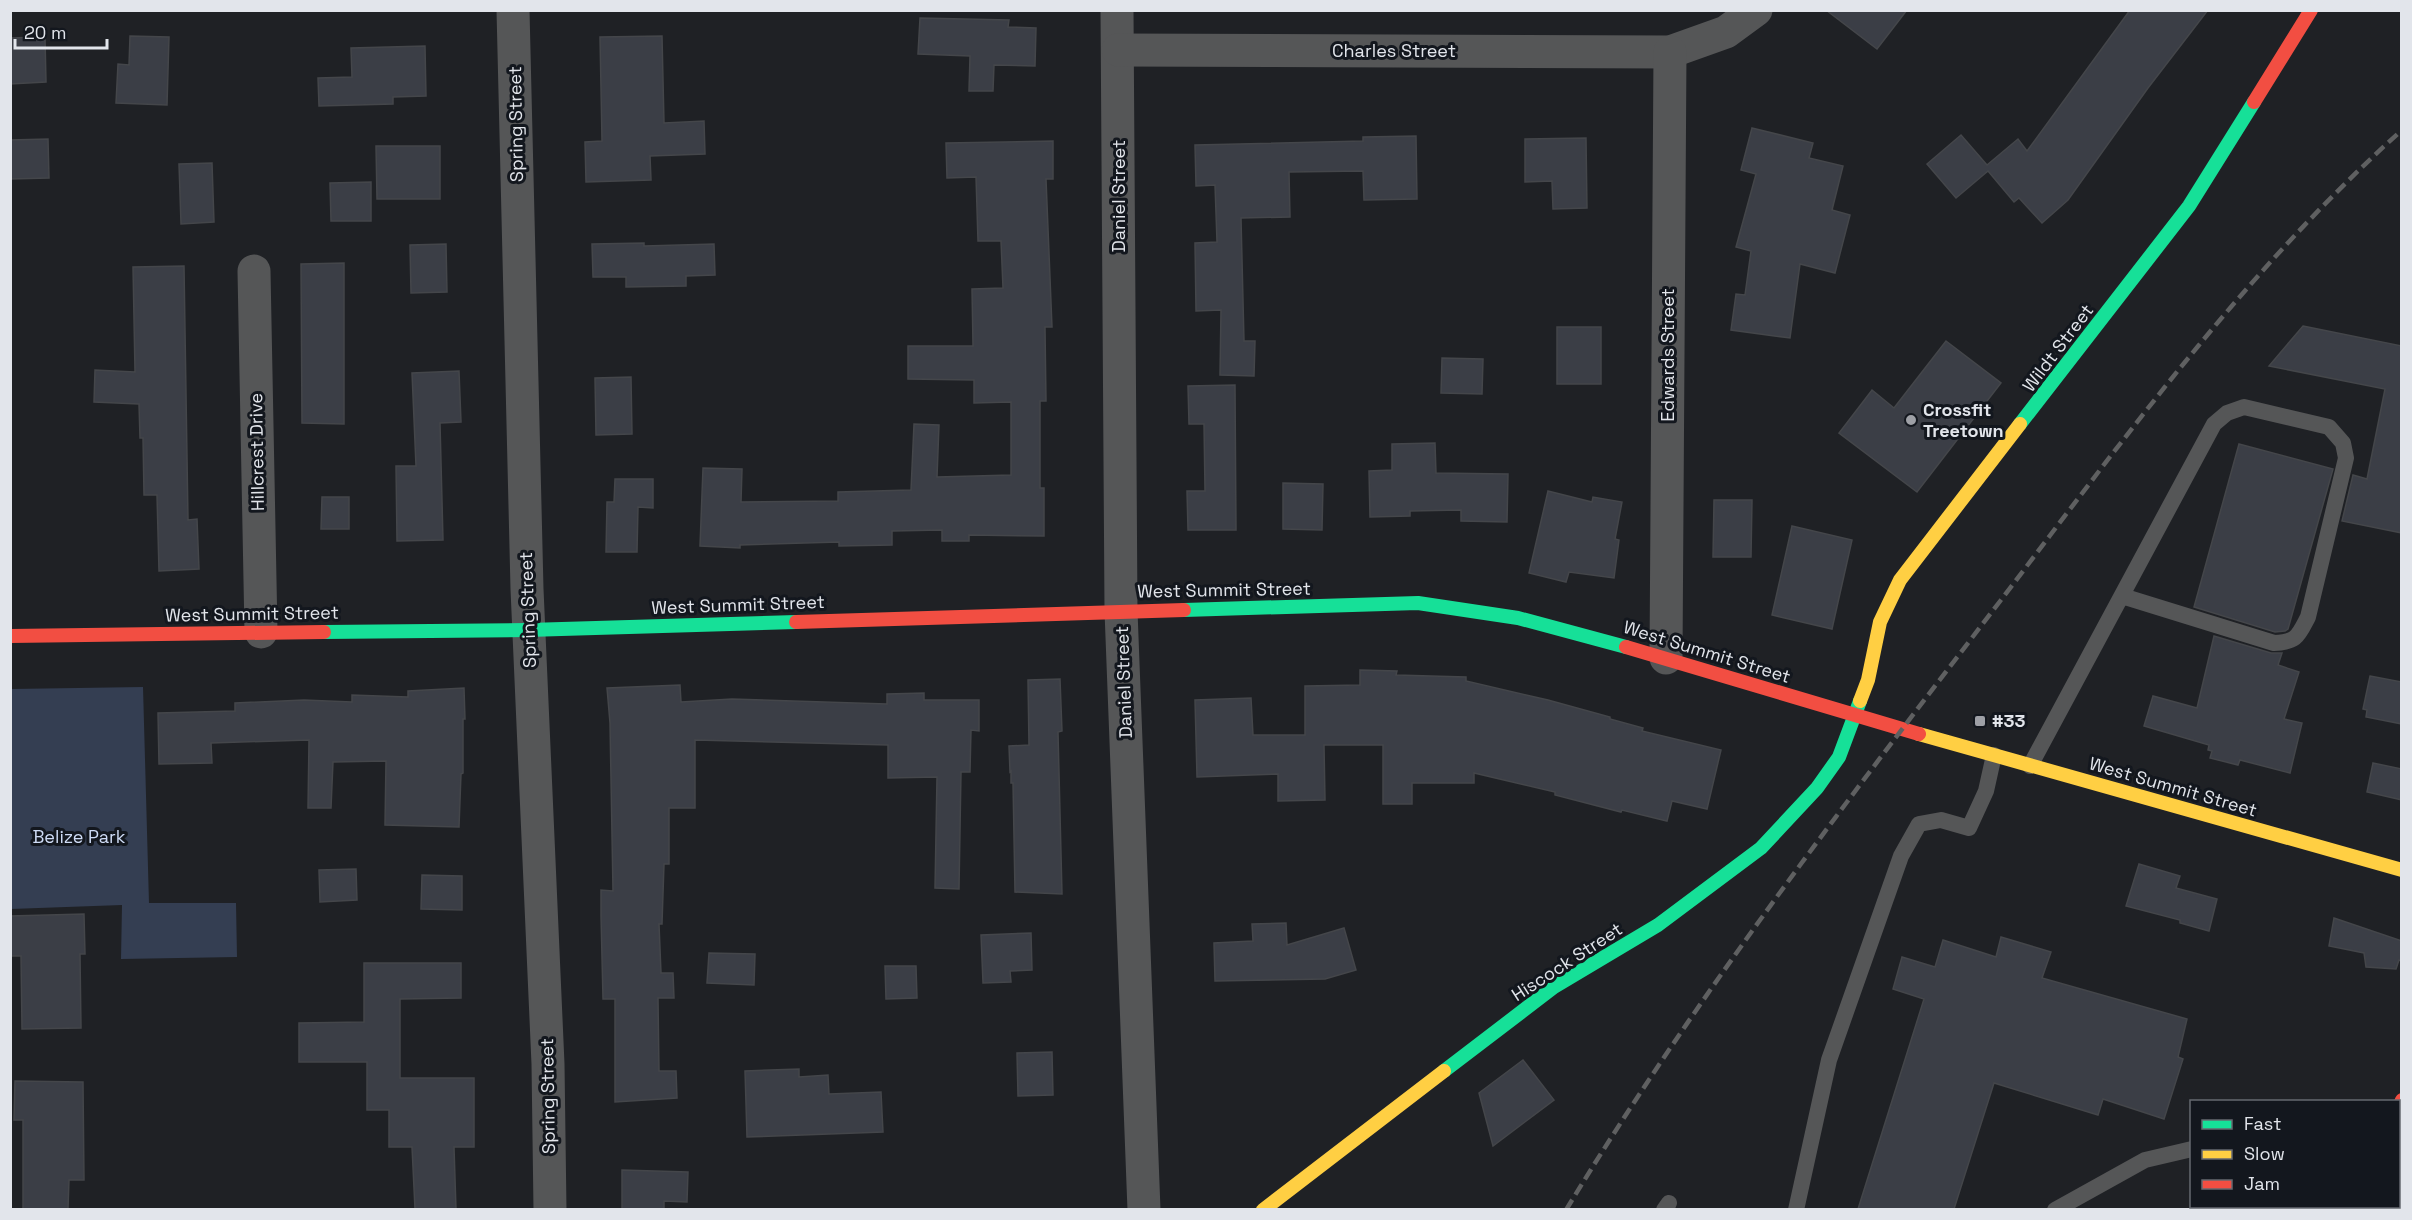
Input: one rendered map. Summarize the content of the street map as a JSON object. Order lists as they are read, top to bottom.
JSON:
{
  "streets": {
    "street": [
      "Charles Street",
      "Spring Street",
      "Daniel Street",
      "Wildt Street",
      "Edwards Street",
      "Hillcrest Drive",
      "West Summit Street",
      "Hiscock Street"
    ]
  },
  "crossings": [
    ["Charles Street", "Daniel Street"],
    ["Charles Street", "Edwards Street"],
    ["Spring Street", "West Summit Street"],
    ["Daniel Street", "West Summit Street"],
    ["Wildt Street", "West Summit Street"],
    ["Wildt Street", "Hiscock Street"],
    ["Edwards Street", "West Summit Street"],
    ["Hillcrest Drive", "West Summit Street"],
    ["West Summit Street", "Hiscock Street"]
  ],
  "parks": ["Belize Park"],
  "places": {
    "other": ["Crossfit Treetown"],
    "transit": ["#33"]
  },
  "legend": ["Fast", "Slow", "Jam"],
  "scale_bar": "20 m"
}
